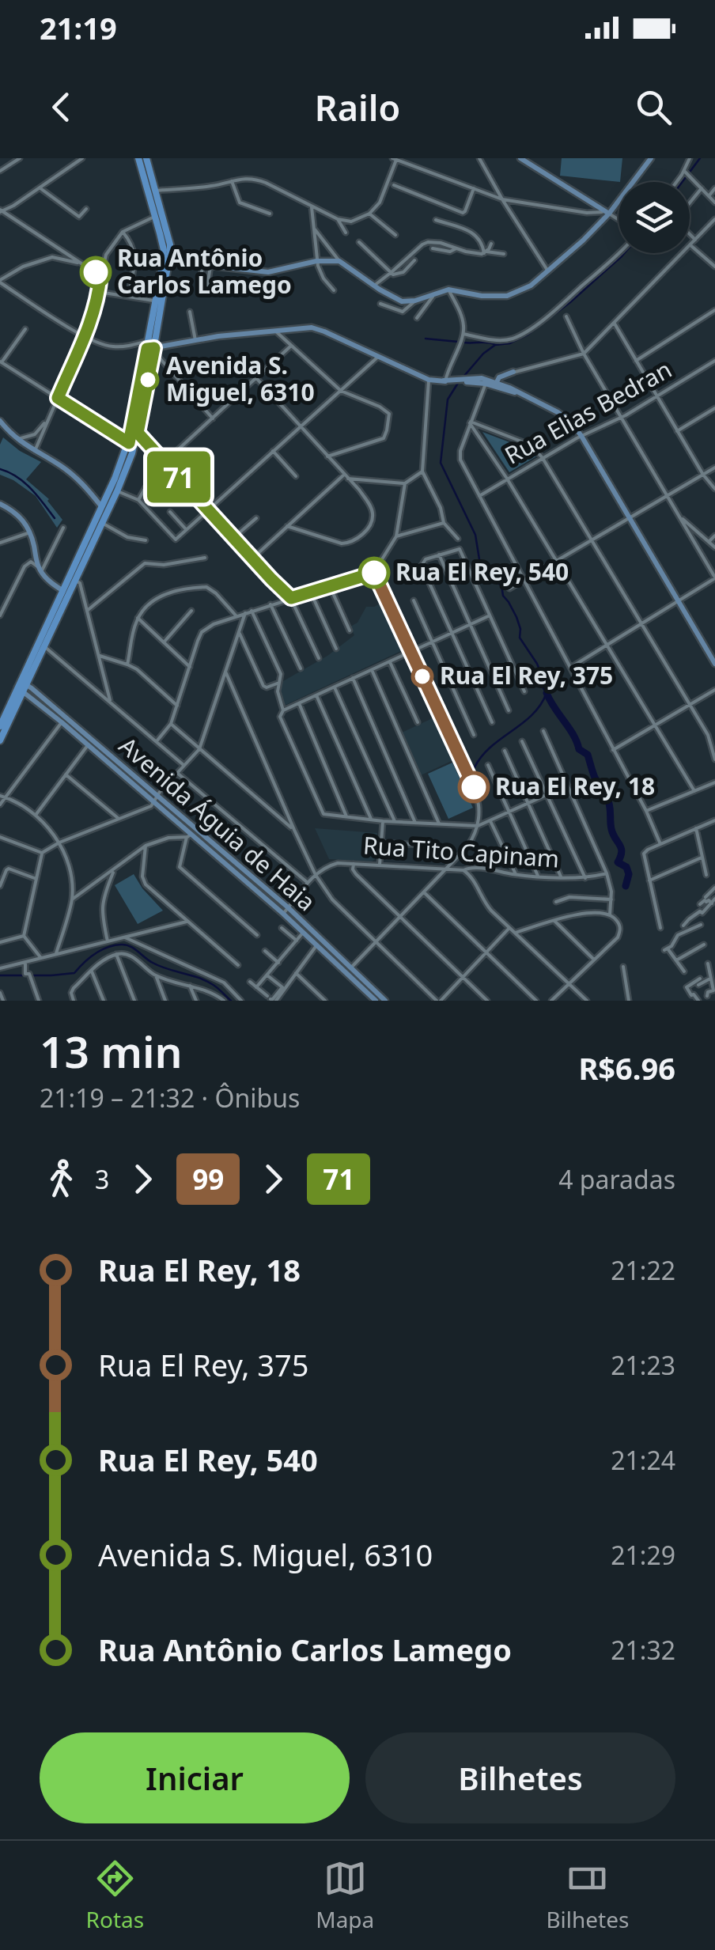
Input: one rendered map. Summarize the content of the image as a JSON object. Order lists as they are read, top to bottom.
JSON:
{
  "streets": {
    "street": ["Rua Elias Bedran", "Avenida Águia de Haia", "Rua Tito Capinam"]
  },
  "places": [
    "Rua Antônio Carlos Lamego",
    "Avenida S. Miguel, 6310",
    "Rua El Rey, 540",
    "Rua El Rey, 375",
    "Rua El Rey, 18"
  ],
  "lines": ["bus line 71", "bus line 99"],
  "page": {
    "status": "21:19",
    "header": "Railo",
    "on_map": "71",
    "heading": ["13 min", "21:19 – 21:32 · Ônibus", "R$6.96"],
    "legs": [
      "3",
      "99",
      "71",
      "4 paradas"
    ],
    "list": [
      {
        "name": "Rua El Rey, 18",
        "value": "21:22"
      },
      {
        "name": "Rua El Rey, 375",
        "value": "21:23"
      },
      {
        "name": "Rua El Rey, 540",
        "value": "21:24"
      },
      {
        "name": "Avenida S. Miguel, 6310",
        "value": "21:29"
      },
      {
        "name": "Rua Antônio Carlos Lamego",
        "value": "21:32"
      }
    ],
    "buttons": ["Iniciar", "Bilhetes"],
    "tabs": ["Rotas", "Mapa", "Bilhetes"]
  }
}
